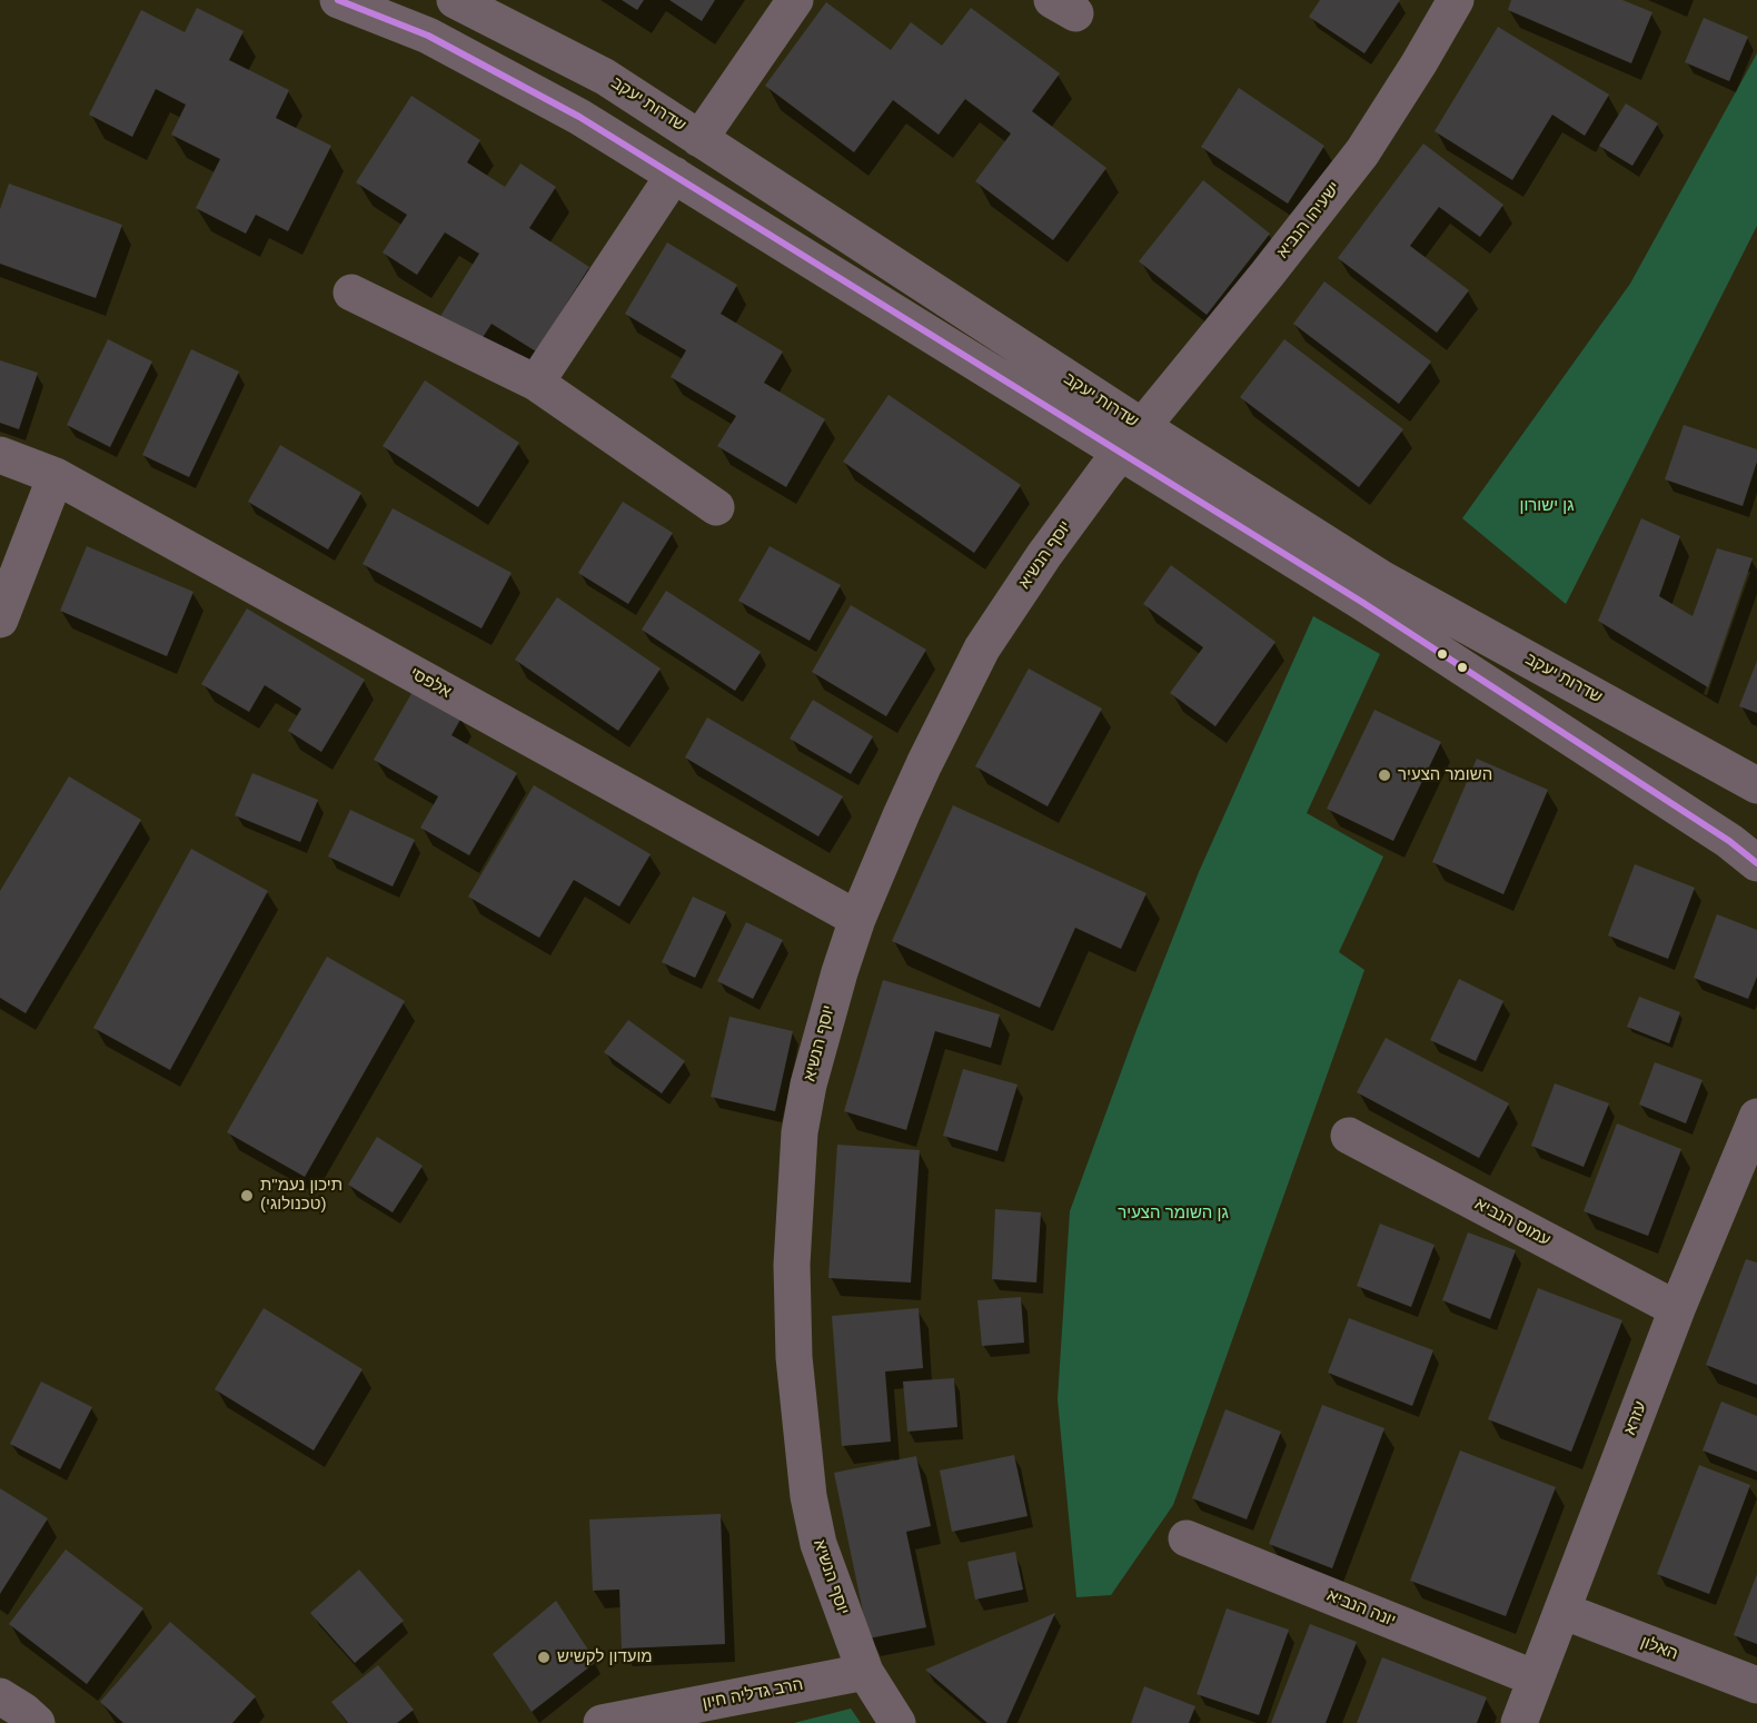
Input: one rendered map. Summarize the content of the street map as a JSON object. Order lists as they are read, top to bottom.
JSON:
{
  "streets": {
    "street": [
      "שדרות יעקב",
      "ישעיהו הנביא",
      "יוסף הנשיא",
      "אלפסי",
      "עמוס הנביא",
      "עזרא",
      "יונה הנביא",
      "האלון",
      "הרב גדליה חיון"
    ]
  },
  "crossings": [
    ["שדרות יעקב", "ישעיהו הנביא"],
    ["שדרות יעקב", "יוסף הנשיא"],
    ["ישעיהו הנביא", "יוסף הנשיא"],
    ["יוסף הנשיא", "אלפסי"],
    ["יוסף הנשיא", "הרב גדליה חיון"],
    ["עמוס הנביא", "עזרא"],
    ["עזרא", "יונה הנביא"],
    ["עזרא", "האלון"]
  ],
  "parks": ["גן ישורון", "גן השומר הצעיר"],
  "places": ["השומר הצעיר", "תיכון נעמ\"ת (טכנולוגי)", "מועדון לקשיש"]
}
